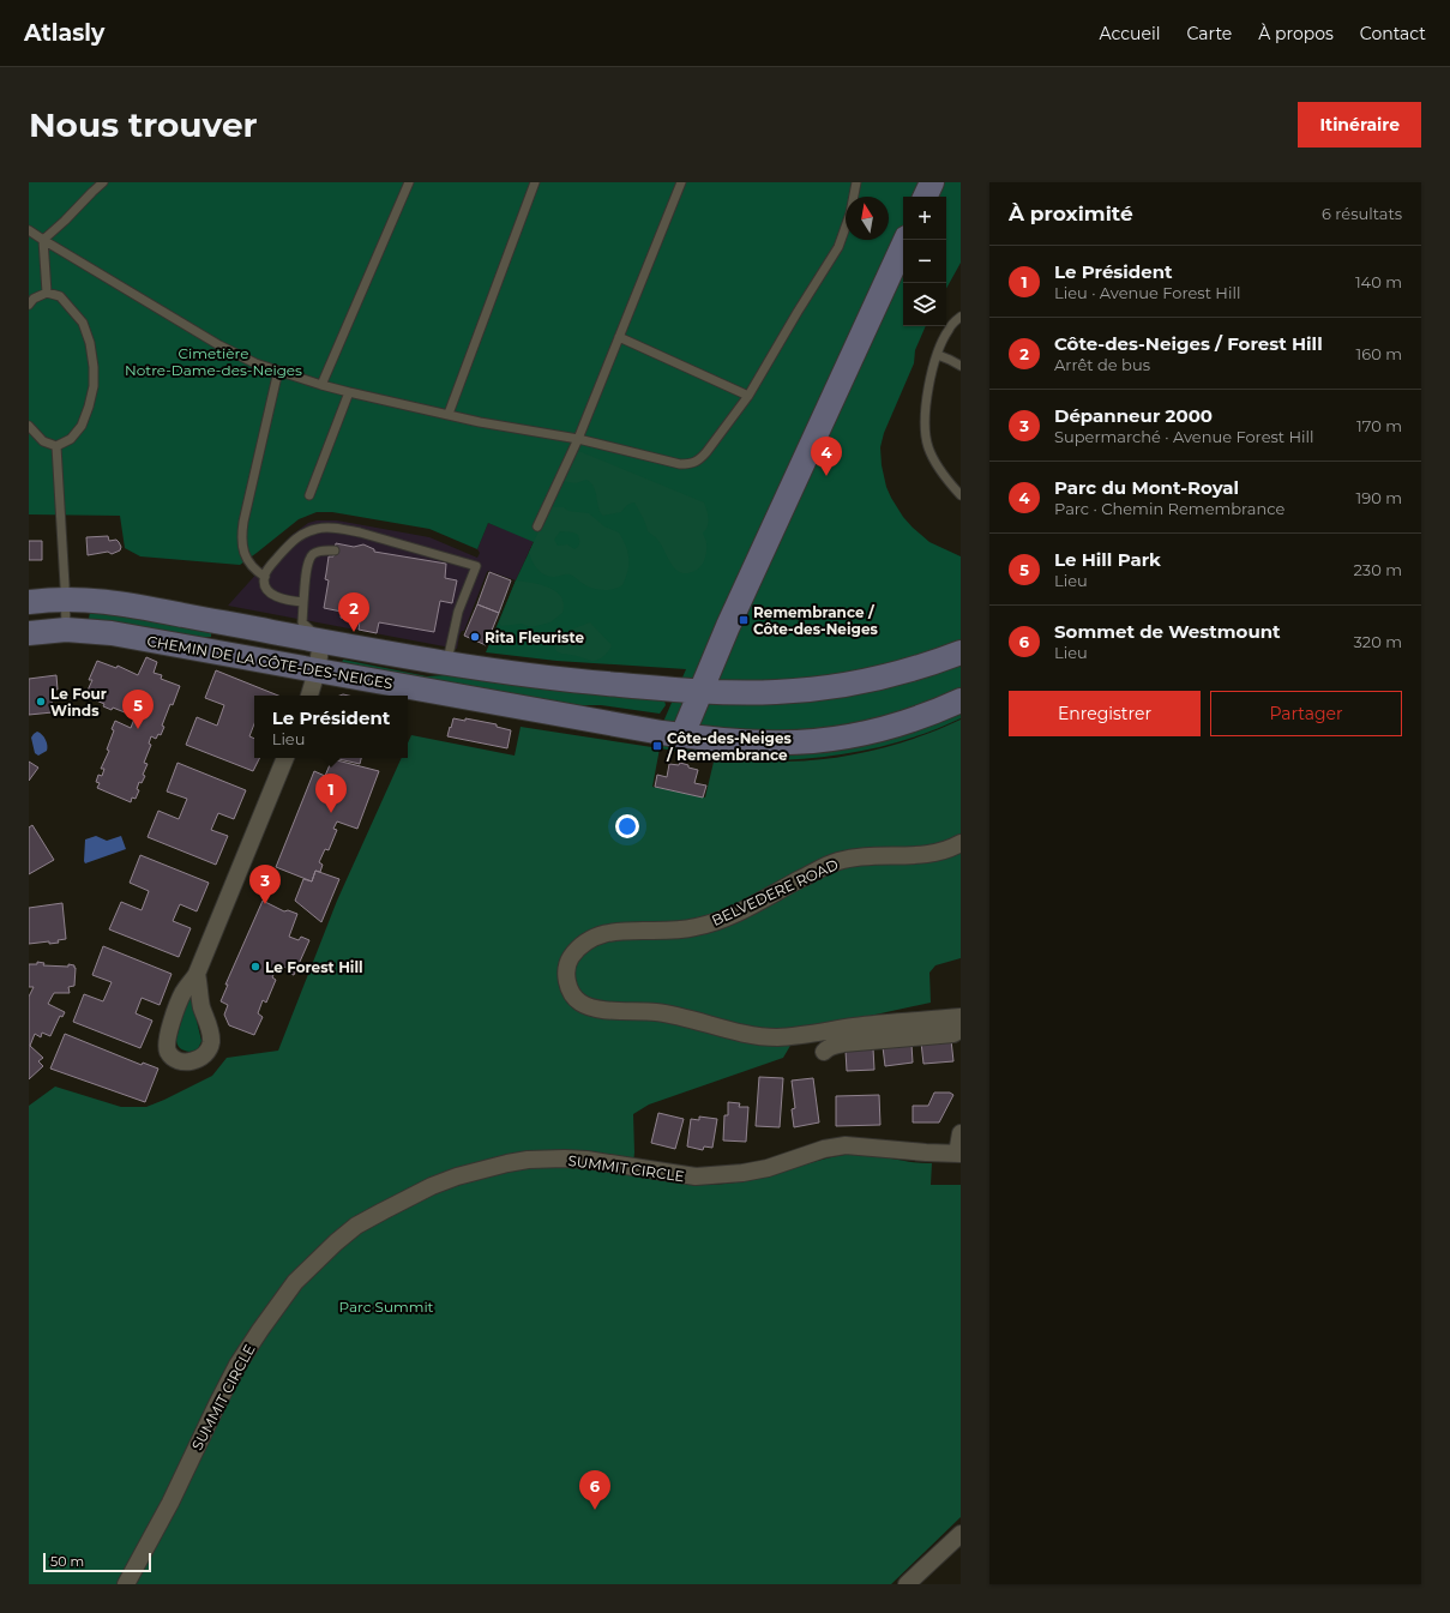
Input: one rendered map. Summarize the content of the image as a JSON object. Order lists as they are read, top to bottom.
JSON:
{
  "streets": {
    "main road": ["CHEMIN DE LA CÔTE-DES-NEIGES"],
    "street": ["BELVEDERE ROAD", "SUMMIT CIRCLE"]
  },
  "parks": ["Cimetière Notre-Dame-des-Neiges", "Parc Summit"],
  "places": {
    "transit": ["Remembrance / Côte-des-Neiges", "Côte-des-Neiges / Remembrance"],
    "other": ["Rita Fleuriste", "Le Four Winds", "Le Forest Hill"]
  },
  "scale_bar": "50 m",
  "north": "top",
  "page": {
    "header": "Atlasly",
    "nav": [
      "Accueil",
      "Carte",
      "À propos",
      "Contact"
    ],
    "buttons": [
      "Itinéraire",
      ["Enregistrer", "Partager"]
    ],
    "title": "Nous trouver",
    "heading": ["À proximité", "6 résultats"],
    "map_buttons": ["+", "−"],
    "list": [
      {
        "mark": "1",
        "name": "Le Président",
        "note": "Lieu · Avenue Forest Hill",
        "value": "140 m"
      },
      {
        "mark": "2",
        "name": "Côte-des-Neiges / Forest Hill",
        "note": "Arrêt de bus",
        "value": "160 m"
      },
      {
        "mark": "3",
        "name": "Dépanneur 2000",
        "note": "Supermarché · Avenue Forest Hill",
        "value": "170 m"
      },
      {
        "mark": "4",
        "name": "Parc du Mont-Royal",
        "note": "Parc · Chemin Remembrance",
        "value": "190 m"
      },
      {
        "mark": "5",
        "name": "Le Hill Park",
        "note": "Lieu",
        "value": "230 m"
      },
      {
        "mark": "6",
        "name": "Sommet de Westmount",
        "note": "Lieu",
        "value": "320 m"
      }
    ],
    "pins": [
      "4",
      "2",
      "5",
      "1",
      "3",
      "6"
    ],
    "popup": ["Le Président", "Lieu"],
    "scale": "50 m"
  }
}
